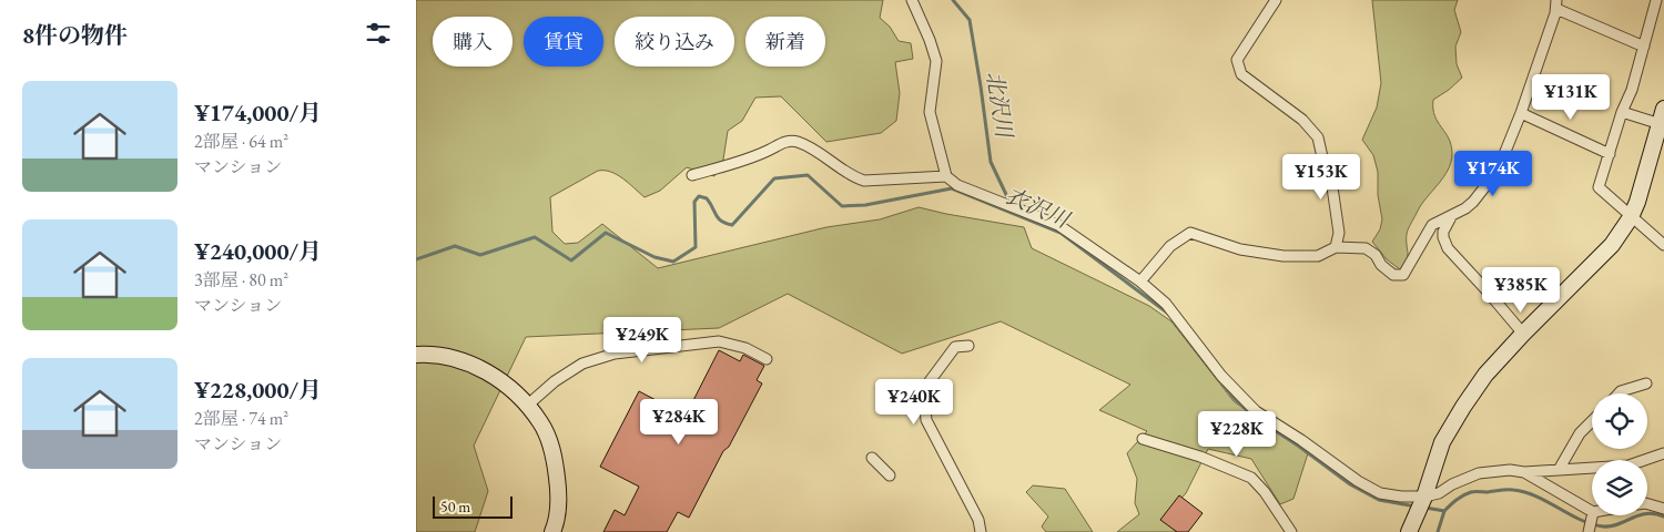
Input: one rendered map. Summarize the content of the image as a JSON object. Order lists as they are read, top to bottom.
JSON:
{
  "water": ["北沢川", "衣沢川"],
  "scale_bar": "50 m",
  "page": {
    "heading": "8件の物件",
    "chip": [
      "購入",
      "賃貸",
      "絞り込み",
      "新着"
    ],
    "list": [
      {
        "name": "¥174,000/月",
        "note": "2部屋 · 64 m² · マンション"
      },
      {
        "name": "¥240,000/月",
        "note": "3部屋 · 80 m² · マンション"
      },
      {
        "name": "¥228,000/月",
        "note": "2部屋 · 74 m² · マンション"
      }
    ],
    "price": [
      "¥131K",
      "¥174K",
      "¥153K",
      "¥385K",
      "¥249K",
      "¥240K",
      "¥284K",
      "¥228K"
    ],
    "scale": "50 m"
  }
}
